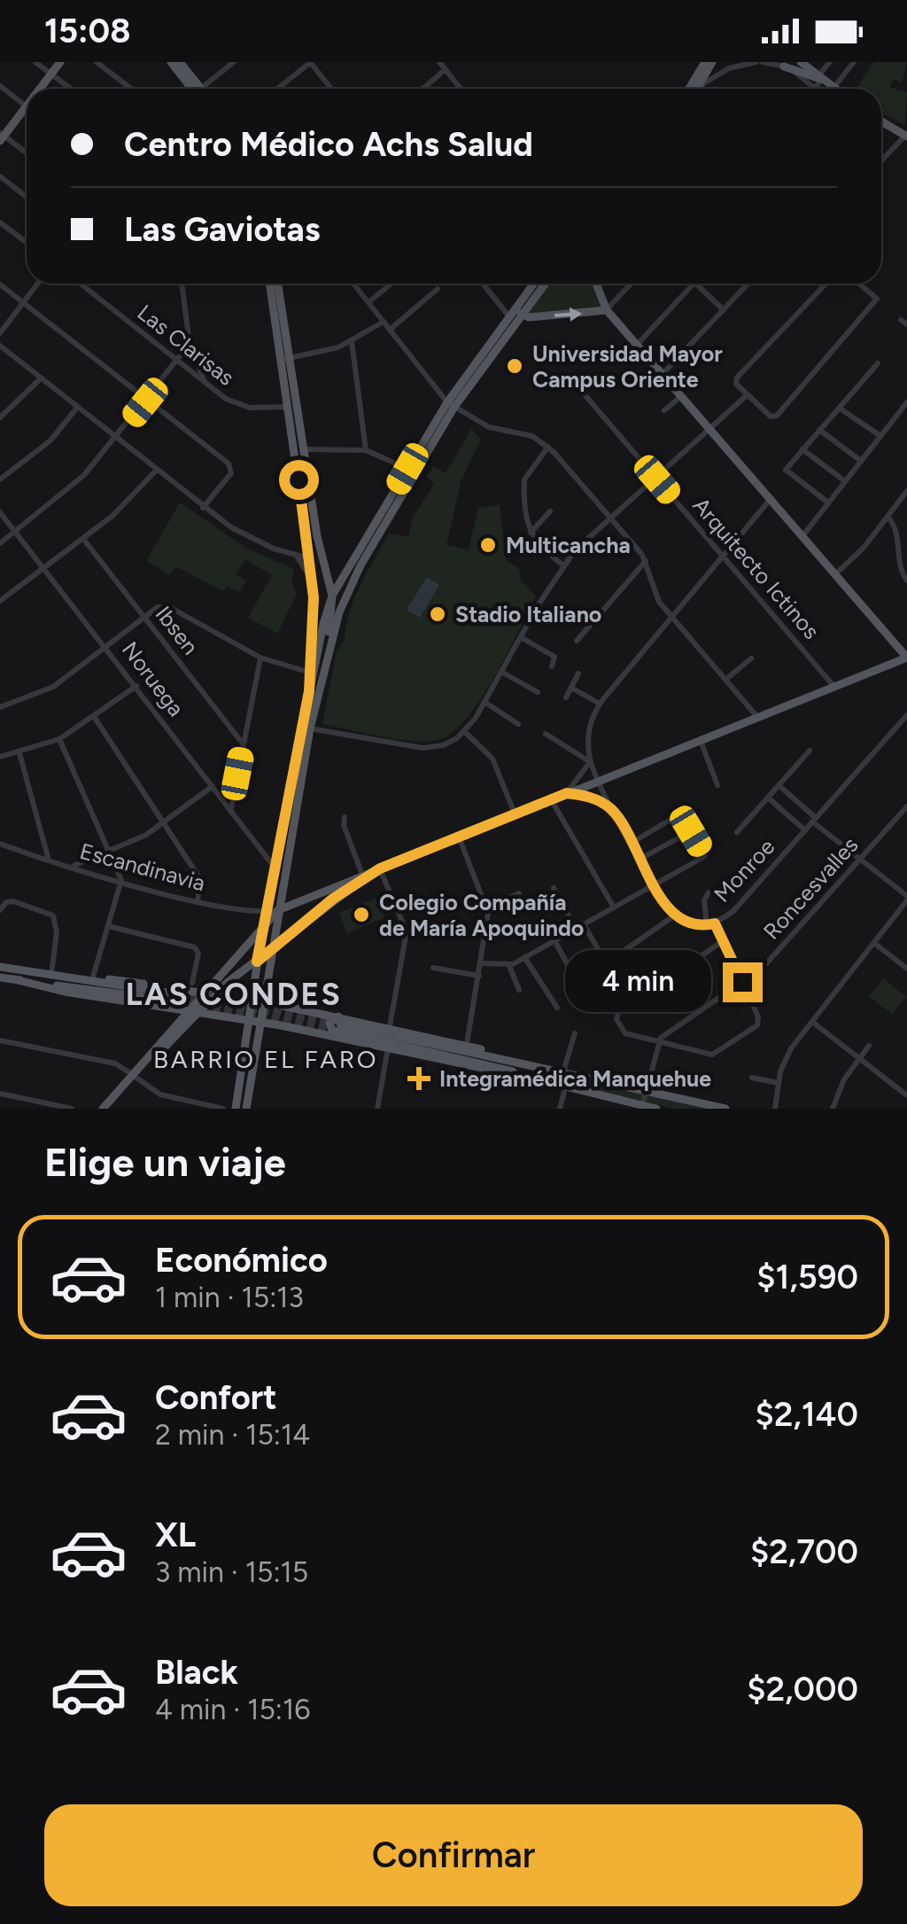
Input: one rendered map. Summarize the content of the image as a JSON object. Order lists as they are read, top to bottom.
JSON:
{
  "streets": {
    "street": [
      "Las Clarisas",
      "Arquitecto Ictinos",
      "Ibsen",
      "Noruega",
      "Escandinavia",
      "Monroe",
      "Roncesvalles"
    ]
  },
  "districts": ["LAS CONDES", "BARRIO EL FARO"],
  "places": {
    "other": [
      "Universidad Mayor Campus Oriente",
      "Multicancha",
      "Stadio Italiano",
      "Colegio Compañía de María Apoquindo"
    ],
    "health": ["Integramédica Manquehue"]
  },
  "page": {
    "status": "15:08",
    "banner": ["Centro Médico Achs Salud", "Las Gaviotas"],
    "bubble": "4 min",
    "heading": "Elige un viaje",
    "list": [
      {
        "name": "Económico",
        "note": "1 min · 15:13",
        "value": "$1,590"
      },
      {
        "name": "Confort",
        "note": "2 min · 15:14",
        "value": "$2,140"
      },
      {
        "name": "XL",
        "note": "3 min · 15:15",
        "value": "$2,700"
      },
      {
        "name": "Black",
        "note": "4 min · 15:16",
        "value": "$2,000"
      }
    ],
    "buttons": "Confirmar"
  }
}
